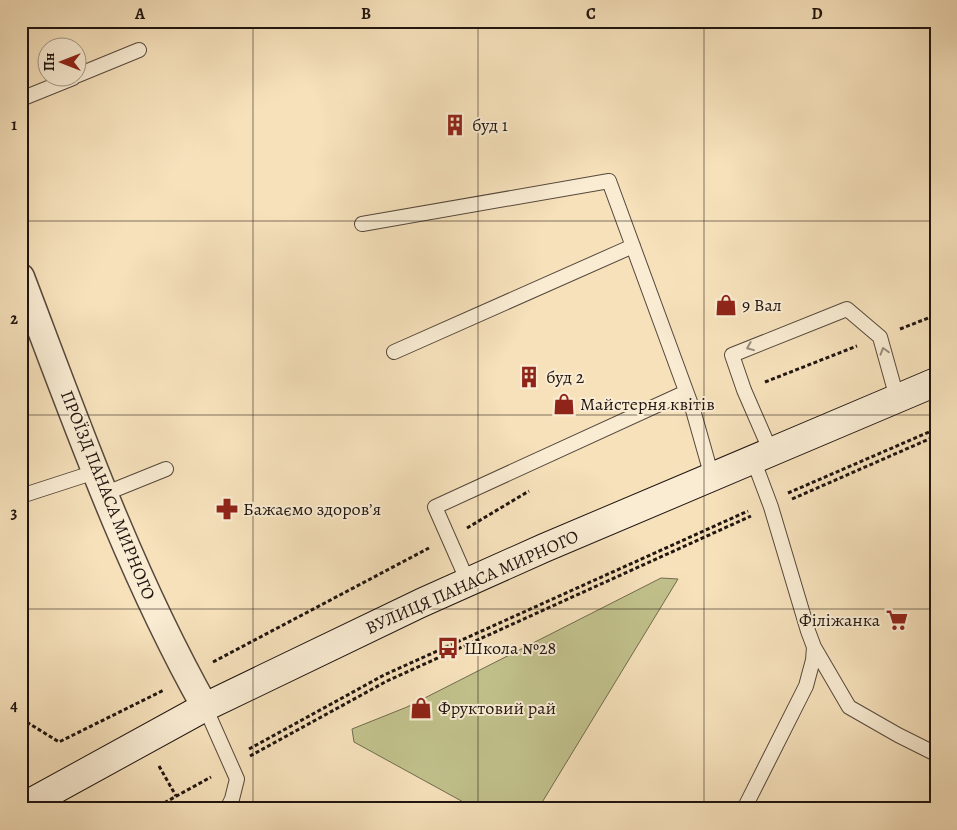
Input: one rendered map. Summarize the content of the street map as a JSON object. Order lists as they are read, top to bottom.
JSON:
{
  "streets": {
    "main road": ["ВУЛИЦЯ ПАНАСА МИРНОГО"],
    "street": ["ПРОЇЗД ПАНАСА МИРНОГО"]
  },
  "crossings": [
    ["ПРОЇЗД ПАНАСА МИРНОГО", "ВУЛИЦЯ ПАНАСА МИРНОГО"]
  ],
  "places": {
    "building": ["буд 1", "буд 2"],
    "shop": ["9 Вал", "Майстерня квітів", "Фруктовий рай"],
    "pharmacy": ["Бажаємо здоровʼя"],
    "supermarket": ["Філіжанка"],
    "bus stop": ["Школа №28"]
  },
  "north": "left",
  "grid": {
    "columns": [
      "A",
      "B",
      "C",
      "D"
    ],
    "rows": [
      "1",
      "2",
      "3",
      "4"
    ]
  }
}
